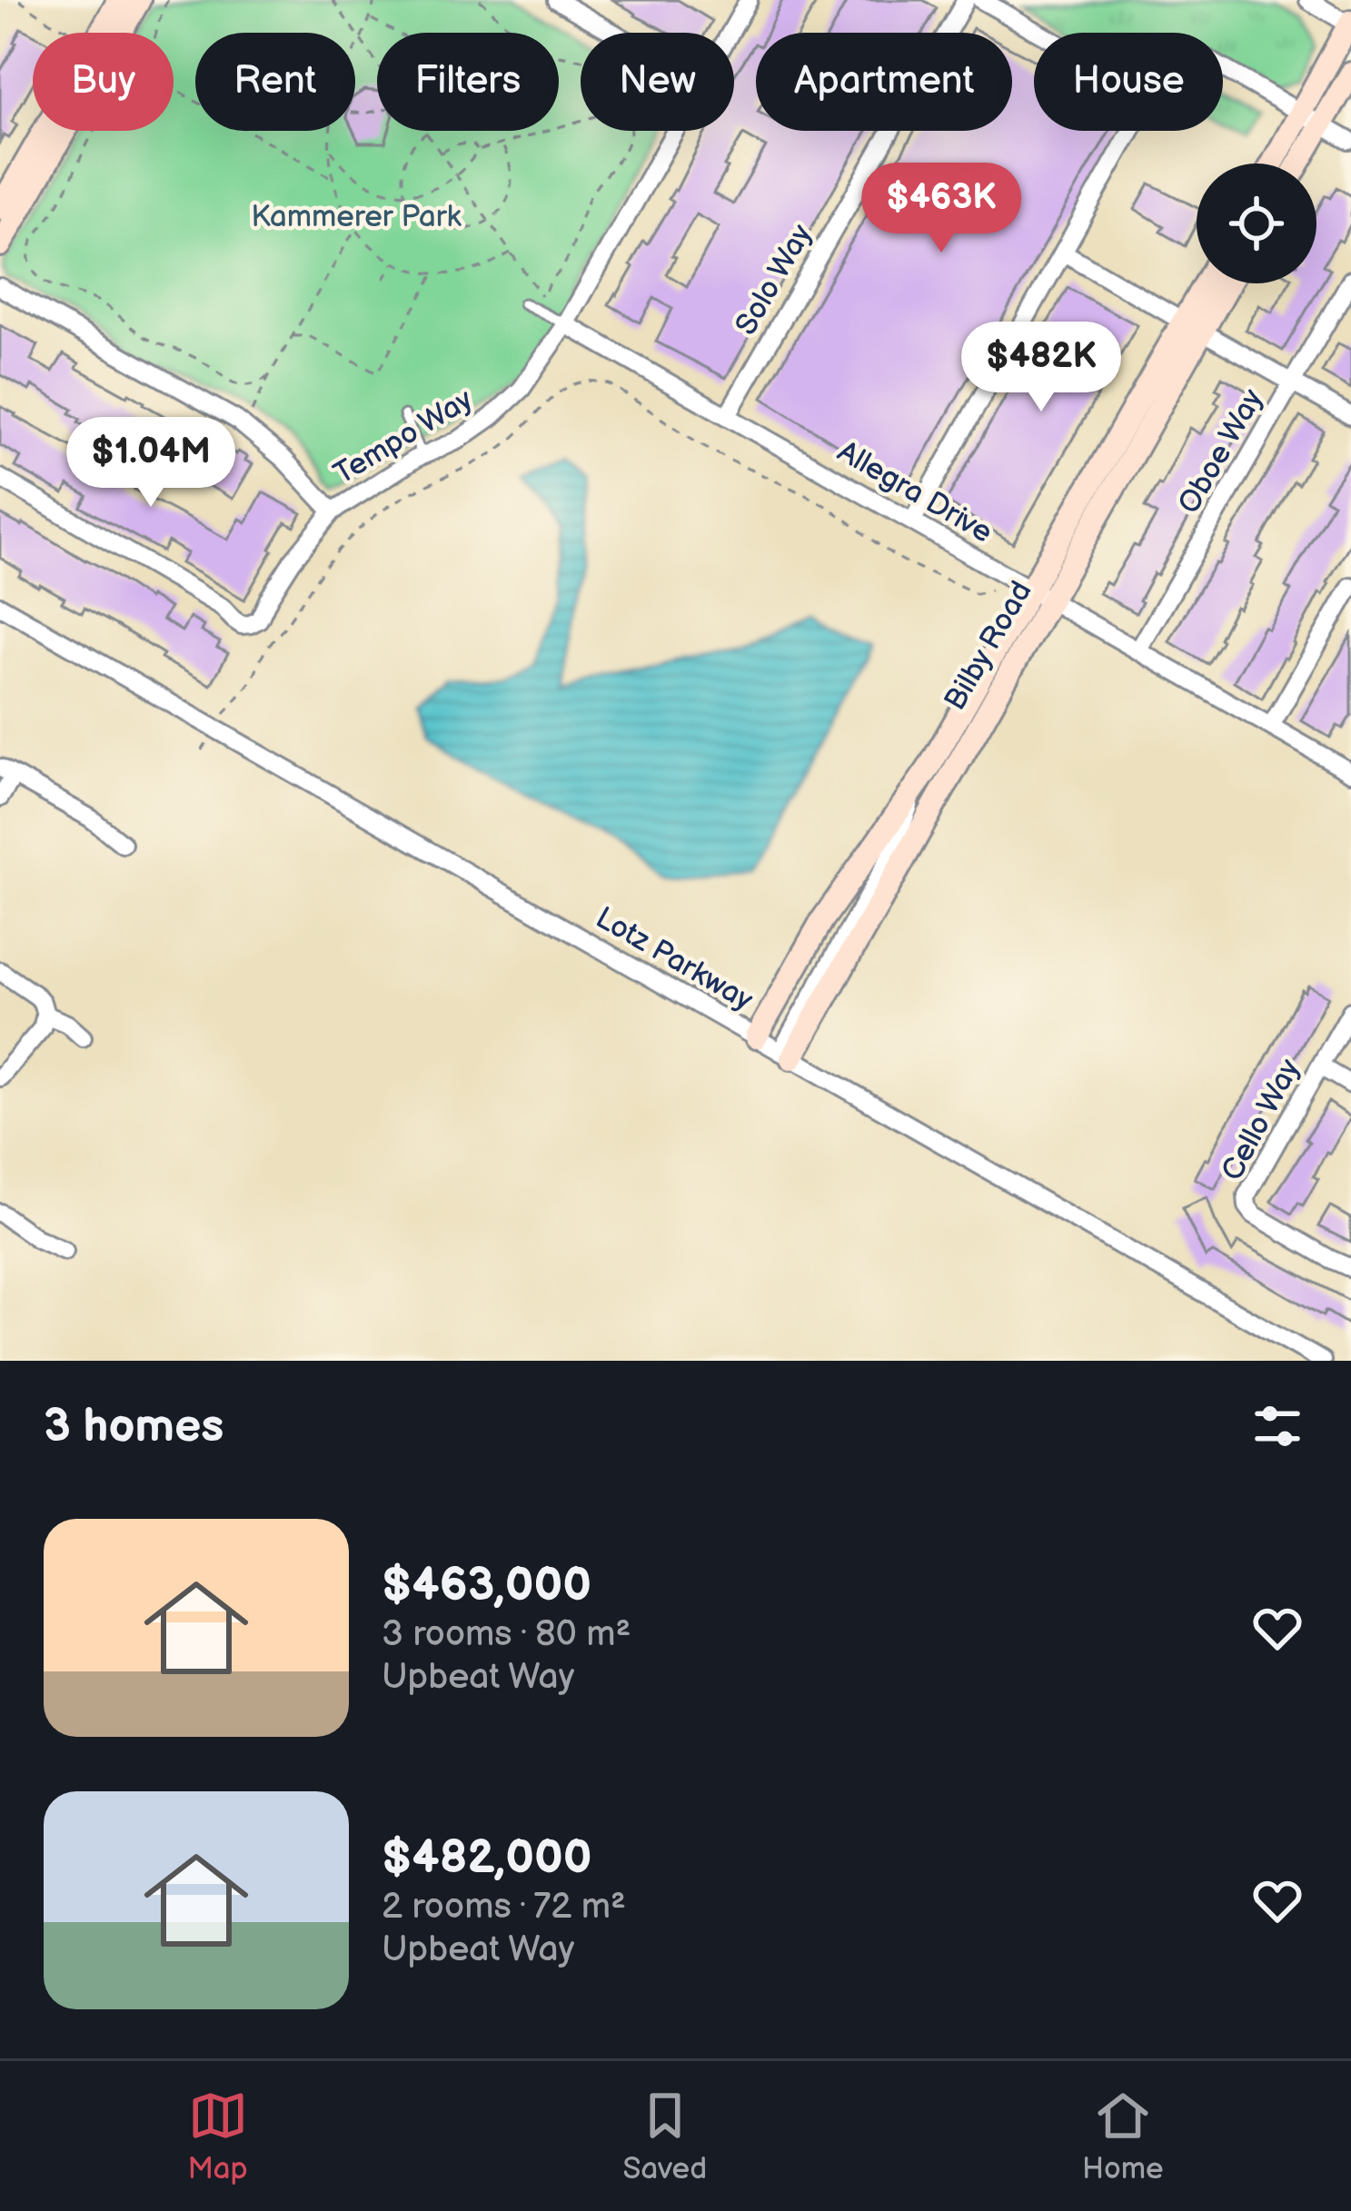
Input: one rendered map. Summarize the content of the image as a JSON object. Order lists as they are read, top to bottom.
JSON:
{
  "streets": {
    "street": [
      "Solo Way",
      "Tempo Way",
      "Oboe Way",
      "Allegra Drive",
      "Bilby Road",
      "Lotz Parkway",
      "Cello Way"
    ]
  },
  "crossings": [
    ["Solo Way", "Allegra Drive"],
    ["Tempo Way", "Allegra Drive"],
    ["Oboe Way", "Allegra Drive"],
    ["Allegra Drive", "Bilby Road"],
    ["Bilby Road", "Lotz Parkway"]
  ],
  "parks": ["Kammerer Park"],
  "page": {
    "chip": [
      "Buy",
      "Rent",
      "Filters",
      "New",
      "Apartment",
      "House"
    ],
    "price": ["$463K", "$482K", "$1.04M"],
    "heading": "3 homes",
    "list": [
      {
        "name": "$463,000",
        "note": "3 rooms · 80 m² · Upbeat Way"
      },
      {
        "name": "$482,000",
        "note": "2 rooms · 72 m² · Upbeat Way"
      }
    ],
    "tabs": ["Map", "Saved", "Home"]
  }
}
